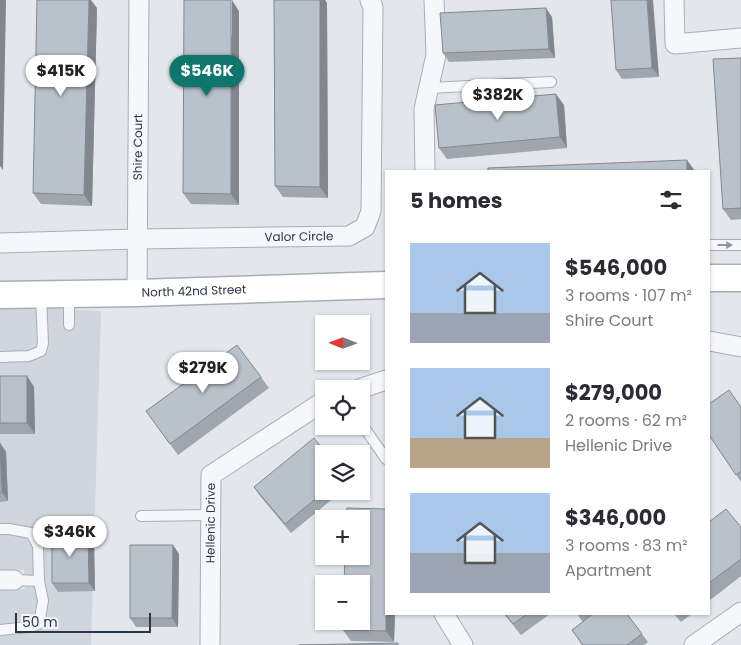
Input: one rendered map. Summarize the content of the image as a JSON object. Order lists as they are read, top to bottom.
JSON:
{
  "streets": {
    "street": [
      "Shire Court",
      "Valor Circle",
      "North 42nd Street",
      "Hellenic Drive"
    ]
  },
  "crossings": [
    ["Shire Court", "Valor Circle"],
    ["Shire Court", "North 42nd Street"]
  ],
  "scale_bar": "50 m",
  "north": "left",
  "page": {
    "price": [
      "$415K",
      "$546K",
      "$382K",
      "$279K",
      "$346K"
    ],
    "heading": "5 homes",
    "list": [
      {
        "name": "$546,000",
        "note": "3 rooms · 107 m² · Shire Court"
      },
      {
        "name": "$279,000",
        "note": "2 rooms · 62 m² · Hellenic Drive"
      },
      {
        "name": "$346,000",
        "note": "3 rooms · 83 m² · Apartment"
      }
    ],
    "map_buttons": ["+", "−"],
    "scale": "50 m"
  }
}
